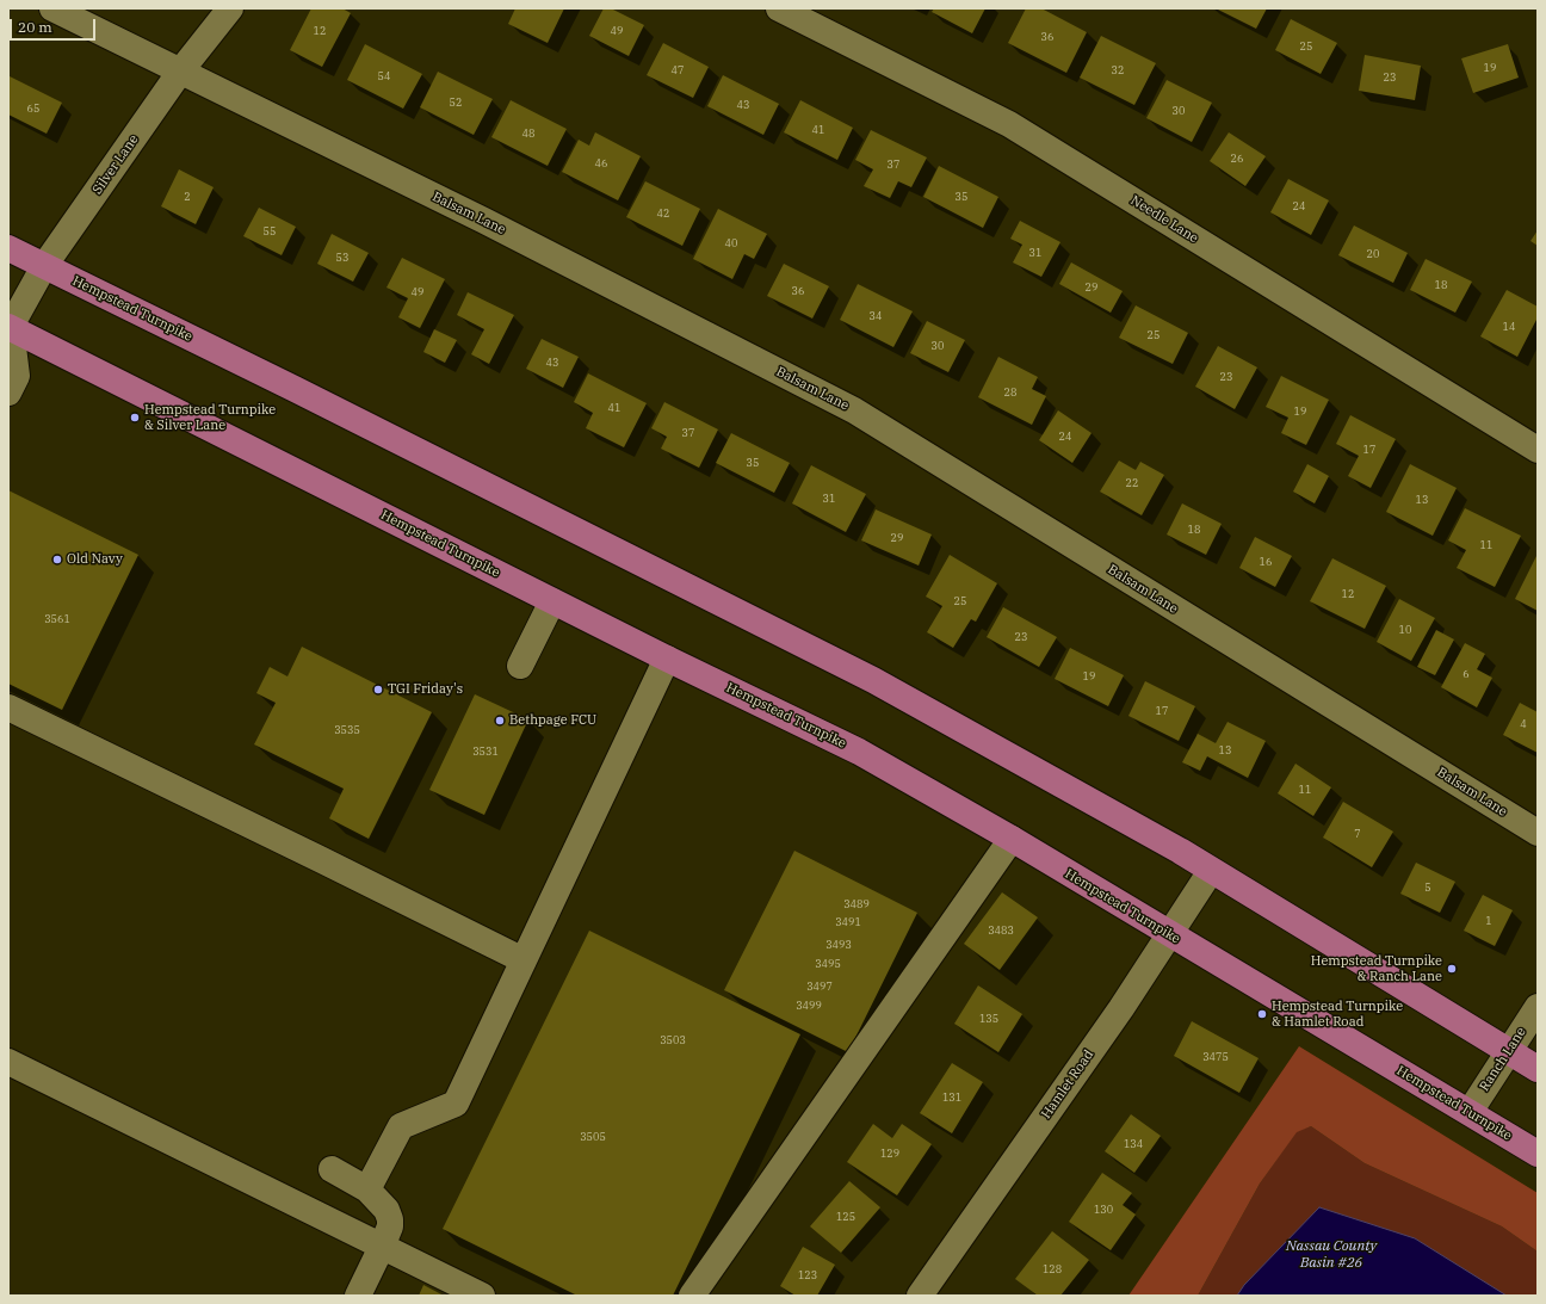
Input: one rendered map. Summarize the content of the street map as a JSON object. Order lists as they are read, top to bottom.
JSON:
{
  "streets": {
    "main road": ["Hempstead Turnpike"],
    "street": [
      "Silver Lane",
      "Balsam Lane",
      "Needle Lane",
      "Ranch Lane",
      "Hamlet Road"
    ]
  },
  "crossings": [
    ["Silver Lane", "Balsam Lane"],
    ["Silver Lane", "Hempstead Turnpike"],
    ["Hempstead Turnpike", "Ranch Lane"],
    ["Hempstead Turnpike", "Hamlet Road"]
  ],
  "water": ["Nassau County Basin #26"],
  "places": [
    "Hempstead Turnpike & Silver Lane",
    "Old Navy",
    "TGI Friday's",
    "Bethpage FCU",
    "Hempstead Turnpike & Ranch Lane",
    "Hempstead Turnpike & Hamlet Road"
  ],
  "house_numbers": [
    "12",
    "49",
    "36",
    "25",
    "19",
    "47",
    "32",
    "54",
    "23",
    "52",
    "43",
    "65",
    "30",
    "41",
    "48",
    "26",
    "46",
    "37",
    "2",
    "35",
    "24",
    "42",
    "55",
    "40",
    "31",
    "20",
    "53",
    "18",
    "29",
    "36",
    "49",
    "34",
    "14",
    "25",
    "30",
    "43",
    "23",
    "28",
    "41",
    "19",
    "37",
    "24",
    "17",
    "35",
    "22",
    "31",
    "13",
    "18",
    "29",
    "11",
    "16",
    "12",
    "25",
    "3561",
    "10",
    "23",
    "6",
    "19",
    "17",
    "4",
    "3535",
    "13",
    "3531",
    "11",
    "7",
    "5",
    "3489",
    "1",
    "3491",
    "3483",
    "3493",
    "3495",
    "3497",
    "3499",
    "135",
    "3503",
    "3475",
    "131",
    "3505",
    "134",
    "129",
    "130",
    "125",
    "128",
    "123"
  ],
  "scale_bar": "20 m"
}
